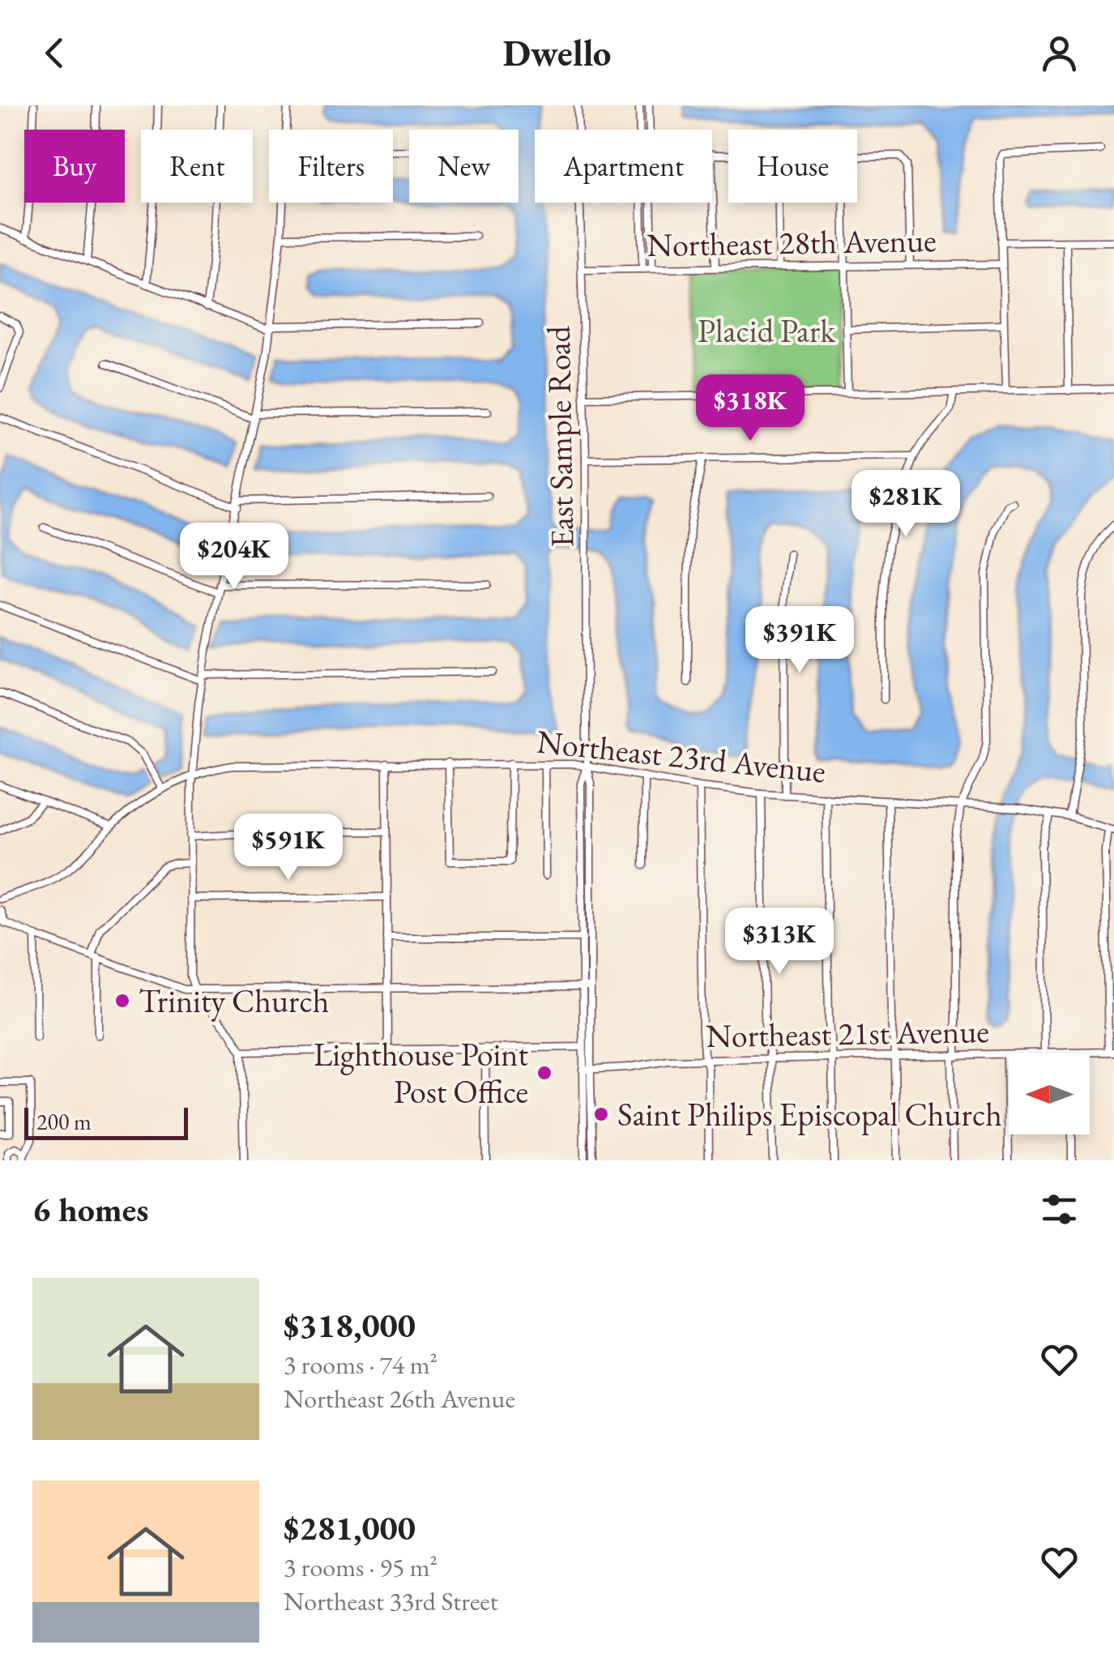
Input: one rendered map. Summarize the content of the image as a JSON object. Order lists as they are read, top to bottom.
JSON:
{
  "streets": {
    "street": [
      "Northeast 28th Avenue",
      "East Sample Road",
      "Northeast 23rd Avenue",
      "Northeast 21st Avenue"
    ]
  },
  "crossings": [
    ["Northeast 28th Avenue", "East Sample Road"],
    ["East Sample Road", "Northeast 23rd Avenue"],
    ["East Sample Road", "Northeast 21st Avenue"]
  ],
  "parks": ["Placid Park"],
  "places": ["Trinity Church", "Lighthouse Point Post Office", "Saint Philips Episcopal Church"],
  "scale_bar": "200 m",
  "north": "left",
  "page": {
    "header": "Dwello",
    "chip": [
      "Buy",
      "Rent",
      "Filters",
      "New",
      "Apartment",
      "House"
    ],
    "price": [
      "$318K",
      "$281K",
      "$204K",
      "$391K",
      "$591K",
      "$313K"
    ],
    "scale": "200 m",
    "heading": "6 homes",
    "list": [
      {
        "name": "$318,000",
        "note": "3 rooms · 74 m² · Northeast 26th Avenue"
      },
      {
        "name": "$281,000",
        "note": "3 rooms · 95 m² · Northeast 33rd Street"
      }
    ]
  }
}
